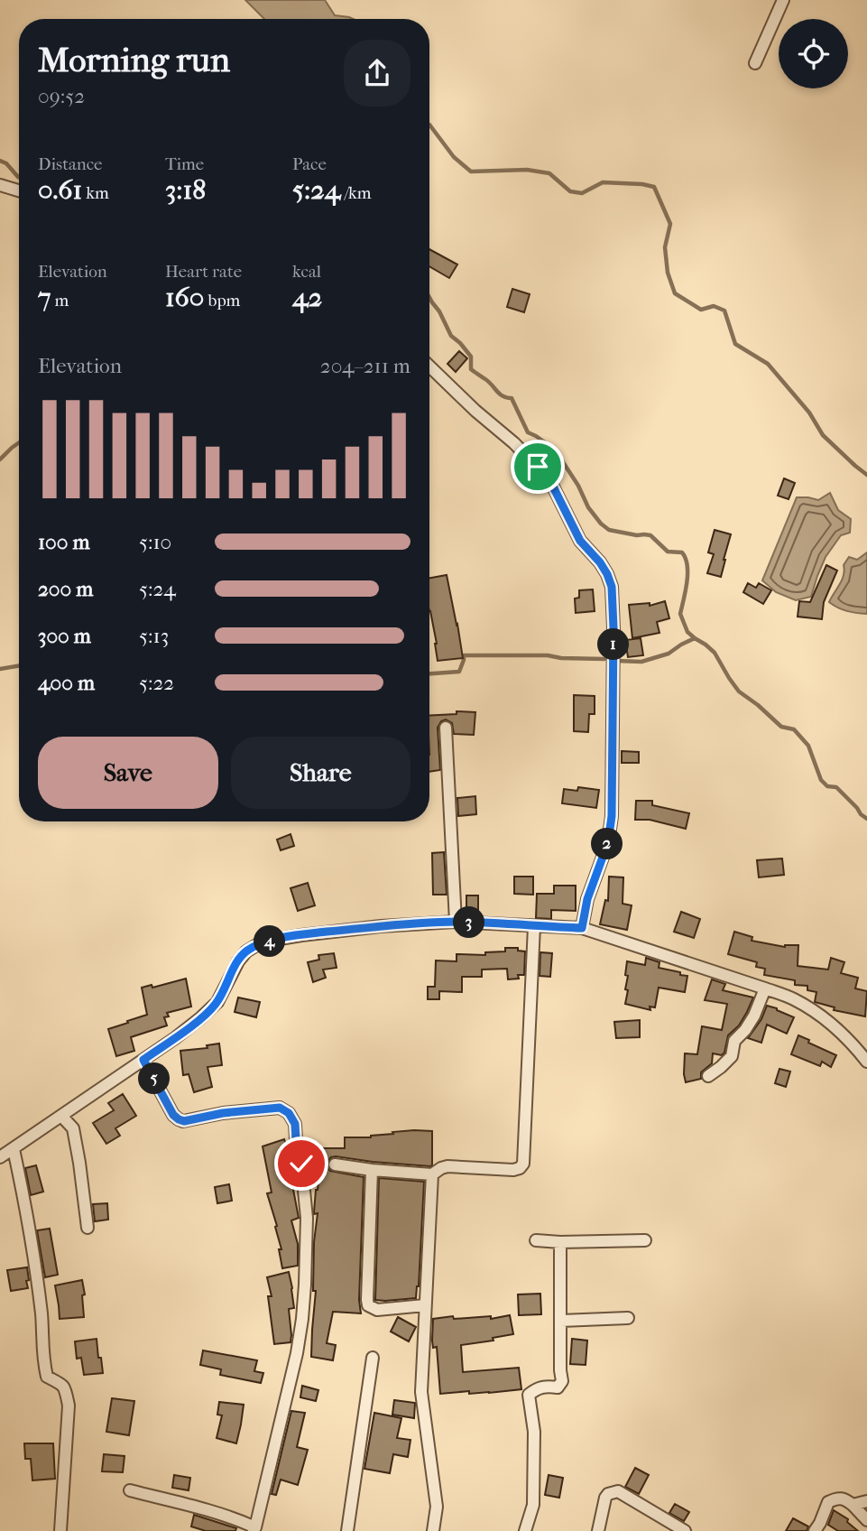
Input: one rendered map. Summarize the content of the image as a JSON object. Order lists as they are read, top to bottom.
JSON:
{
  "page": {
    "heading": ["Morning run", "09:52"],
    "stats": [
      ["Distance", "0.61 km"],
      ["Time", "3:18"],
      ["Pace", "5:24 /km"],
      ["Elevation", "7 m"],
      ["Heart rate", "160 bpm"],
      ["kcal", "42"]
    ],
    "chart": ["Elevation", "204–211 m"],
    "list": [
      {
        "name": "100 m",
        "note": "5:10"
      },
      {
        "name": "200 m",
        "note": "5:24"
      },
      {
        "name": "300 m",
        "note": "5:13"
      },
      {
        "name": "400 m",
        "note": "5:22"
      }
    ],
    "pins": [
      "1",
      "2",
      "3",
      "4",
      "5"
    ],
    "buttons": ["Save", "Share"]
  }
}
